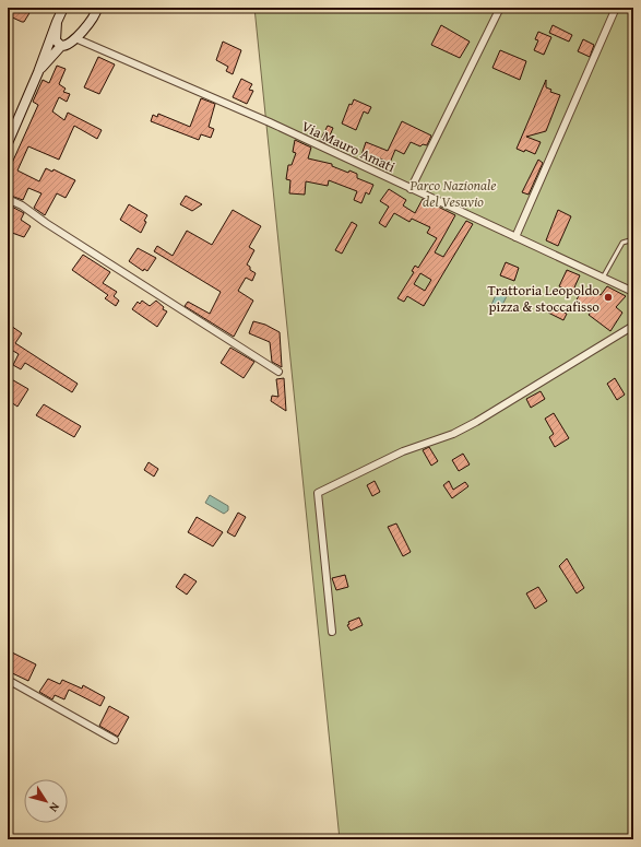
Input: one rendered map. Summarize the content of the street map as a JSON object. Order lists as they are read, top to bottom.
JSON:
{
  "streets": {
    "street": ["Via Mauro Amati"]
  },
  "parks": ["Parco Nazionale del Vesuvio"],
  "places": ["Trattoria Leopoldo pizza & stoccafisso"],
  "north": "bottom right"
}
